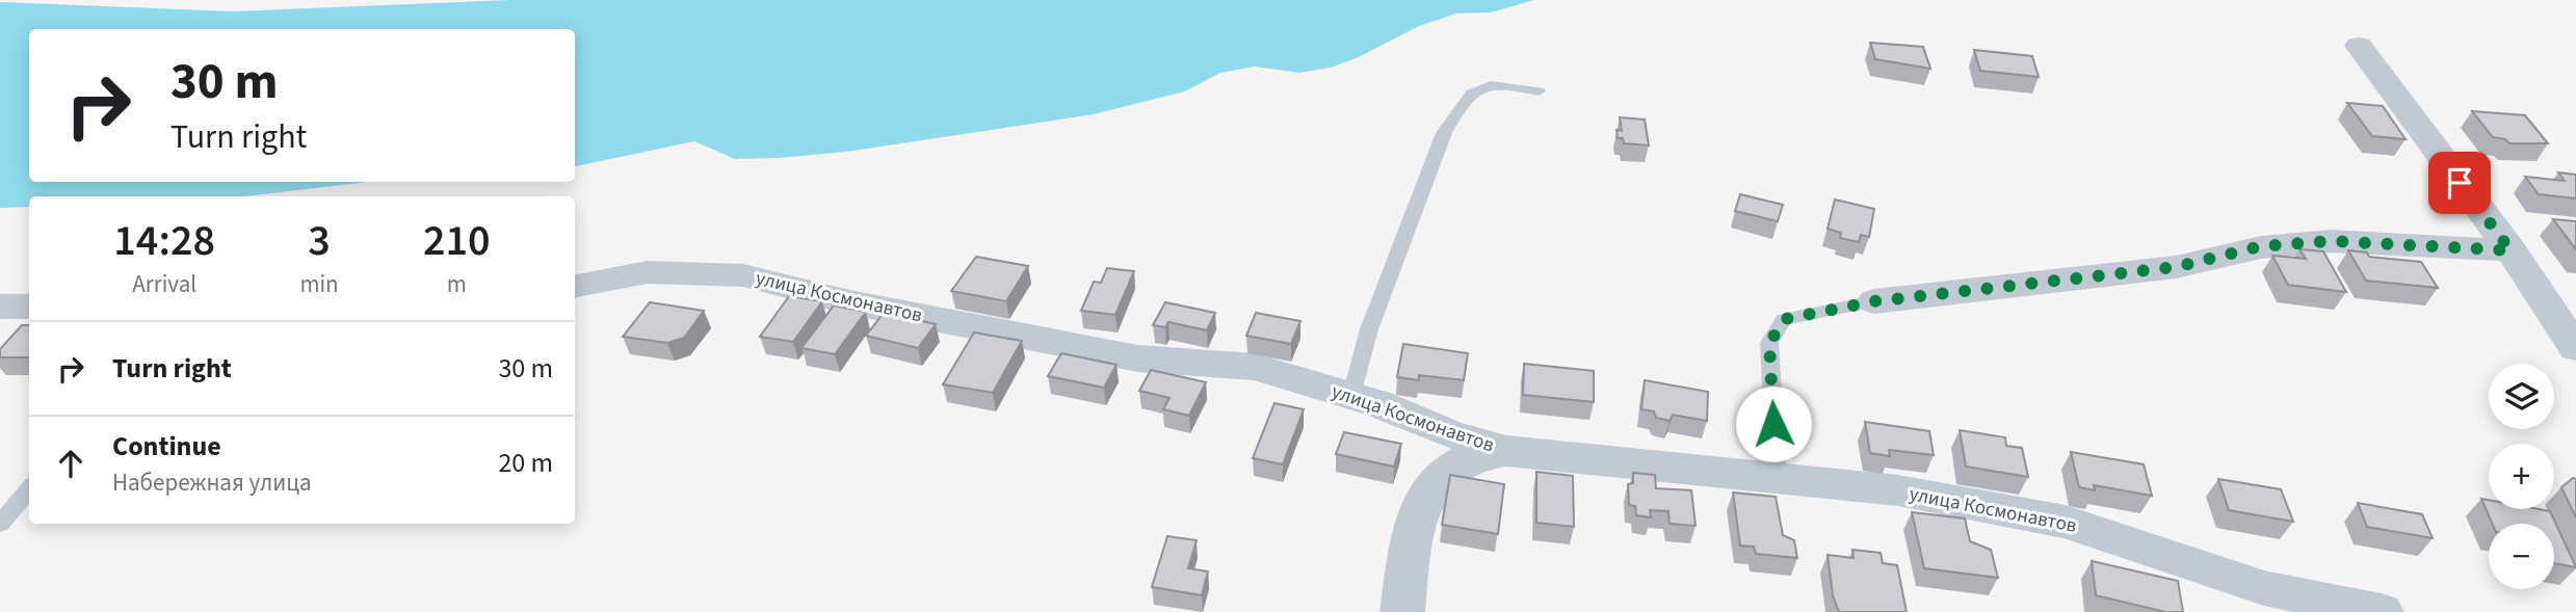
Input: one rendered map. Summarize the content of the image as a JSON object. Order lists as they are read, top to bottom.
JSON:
{
  "streets": {
    "street": ["улица Космонавтов"]
  },
  "page": {
    "turn": ["30 m", "Turn right"],
    "eta": [
      "14:28",
      "Arrival",
      "3",
      "min",
      "210",
      "m"
    ],
    "list": [
      {
        "name": "Turn right",
        "value": "30 m"
      },
      {
        "name": "Continue",
        "note": "Набережная улица",
        "value": "20 m"
      }
    ],
    "map_buttons": ["+", "−"]
  }
}
